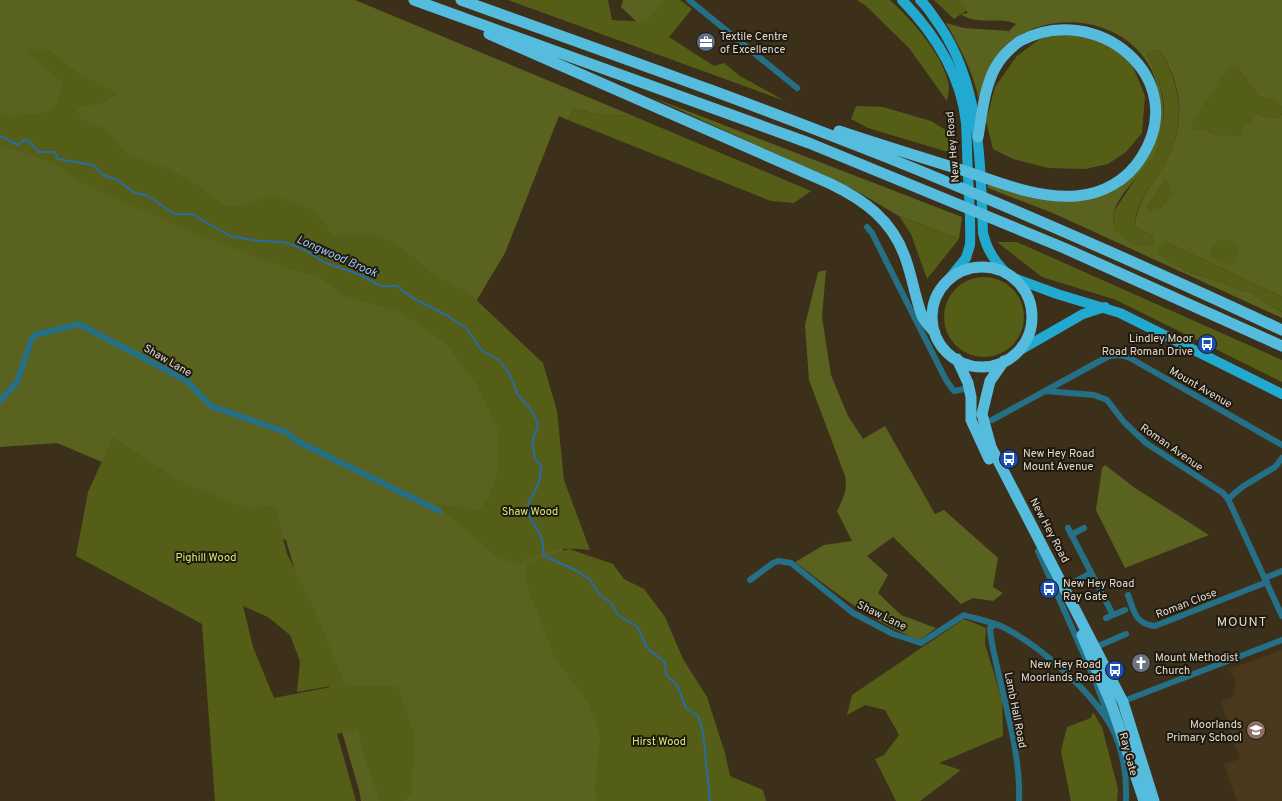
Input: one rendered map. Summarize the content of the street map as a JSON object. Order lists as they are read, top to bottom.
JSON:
{
  "streets": {
    "highway": ["New Hey Road"],
    "street": [
      "Shaw Lane",
      "Mount Avenue",
      "Roman Avenue",
      "Roman Close",
      "Lamb Hall Road",
      "Ray Gate"
    ]
  },
  "crossings": [
    ["New Hey Road", "Ray Gate"],
    ["Shaw Lane", "Lamb Hall Road"],
    ["Shaw Lane", "Ray Gate"],
    ["Mount Avenue", "Roman Avenue"],
    ["Roman Avenue", "Roman Close"],
    ["Lamb Hall Road", "Ray Gate"]
  ],
  "districts": ["MOUNT"],
  "water": ["Longwood Brook"],
  "parks": ["Shaw Wood", "Pighill Wood", "Hirst Wood"],
  "places": {
    "office": ["Textile Centre of Excellence"],
    "bus stop": [
      "Lindley Moor Road Roman Drive",
      "New Hey Road Mount Avenue",
      "New Hey Road Ray Gate",
      "New Hey Road Moorlands Road"
    ],
    "church": ["Mount Methodist Church"],
    "school or university": ["Moorlands Primary School"]
  }
}
